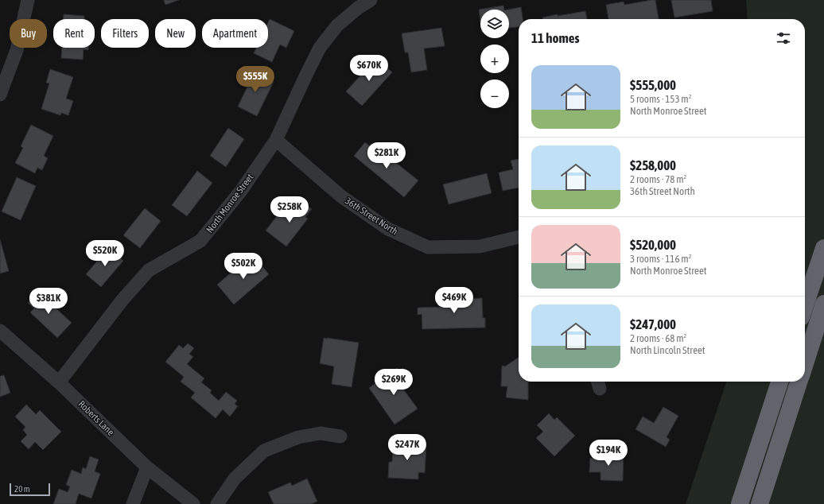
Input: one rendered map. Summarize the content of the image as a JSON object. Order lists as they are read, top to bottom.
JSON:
{
  "streets": {
    "street": ["North Monroe Street", "36th Street North", "Roberts Lane"]
  },
  "crossings": [
    ["North Monroe Street", "36th Street North"],
    ["North Monroe Street", "Roberts Lane"]
  ],
  "scale_bar": "20 m",
  "page": {
    "map_buttons": ["+", "−"],
    "chip": [
      "Buy",
      "Rent",
      "Filters",
      "New",
      "Apartment"
    ],
    "heading": "11 homes",
    "price": [
      "$670K",
      "$555K",
      "$281K",
      "$258K",
      "$520K",
      "$502K",
      "$469K",
      "$381K",
      "$269K",
      "$247K",
      "$194K"
    ],
    "list": [
      {
        "name": "$555,000",
        "note": "5 rooms · 153 m² · North Monroe Street"
      },
      {
        "name": "$258,000",
        "note": "2 rooms · 78 m² · 36th Street North"
      },
      {
        "name": "$520,000",
        "note": "3 rooms · 116 m² · North Monroe Street"
      },
      {
        "name": "$247,000",
        "note": "2 rooms · 68 m² · North Lincoln Street"
      }
    ],
    "scale": "20 m"
  }
}
